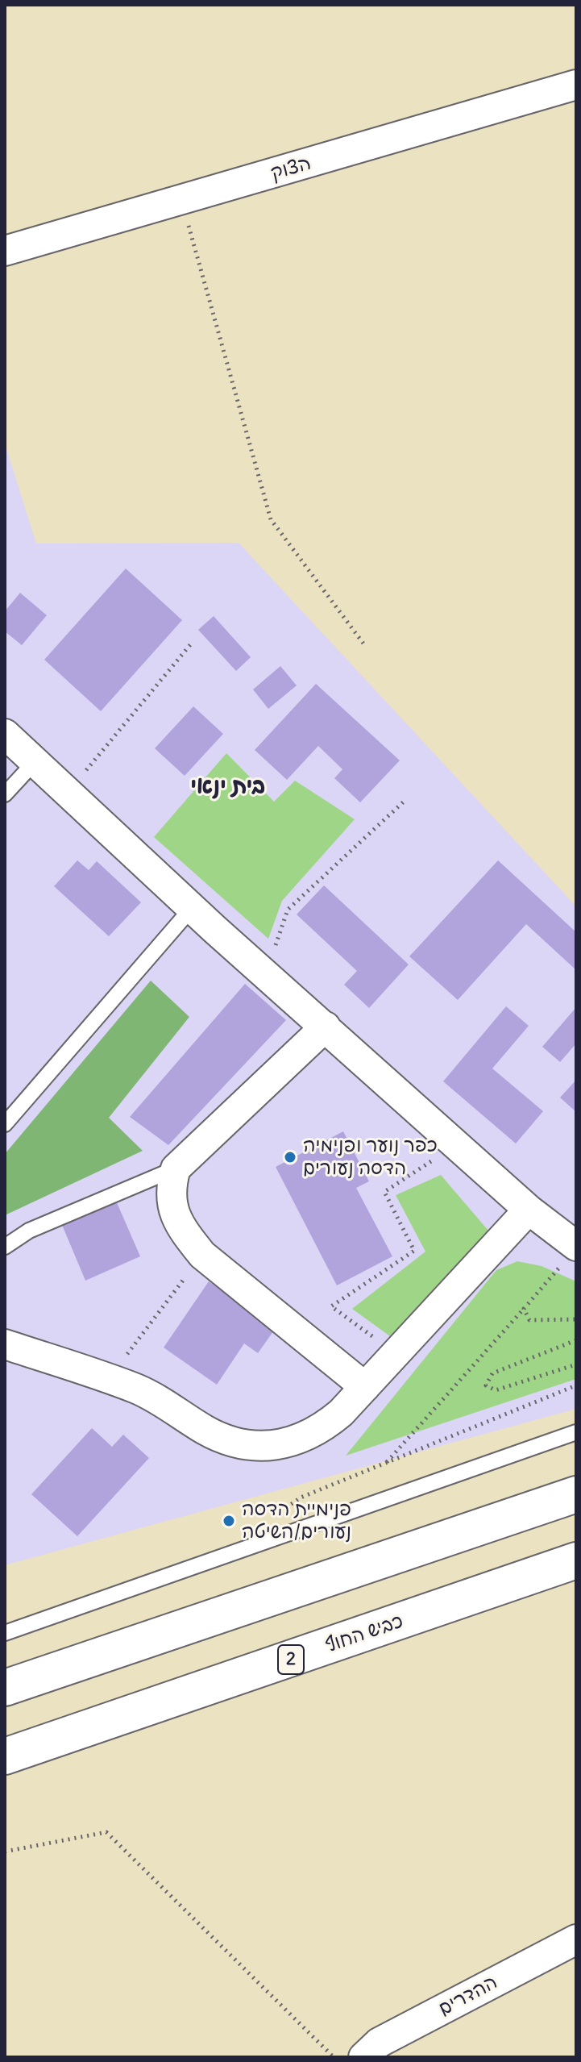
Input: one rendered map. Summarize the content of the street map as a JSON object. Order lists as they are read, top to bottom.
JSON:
{
  "streets": {
    "highway": ["כביש החוף", "2"],
    "street": ["הצוק", "ההדרים"]
  },
  "districts": ["בית ינאי"],
  "places": ["כפר נוער ופנימיה הדסה נעורים", "פנימיית הדסה נעורים/השיטה"]
}
